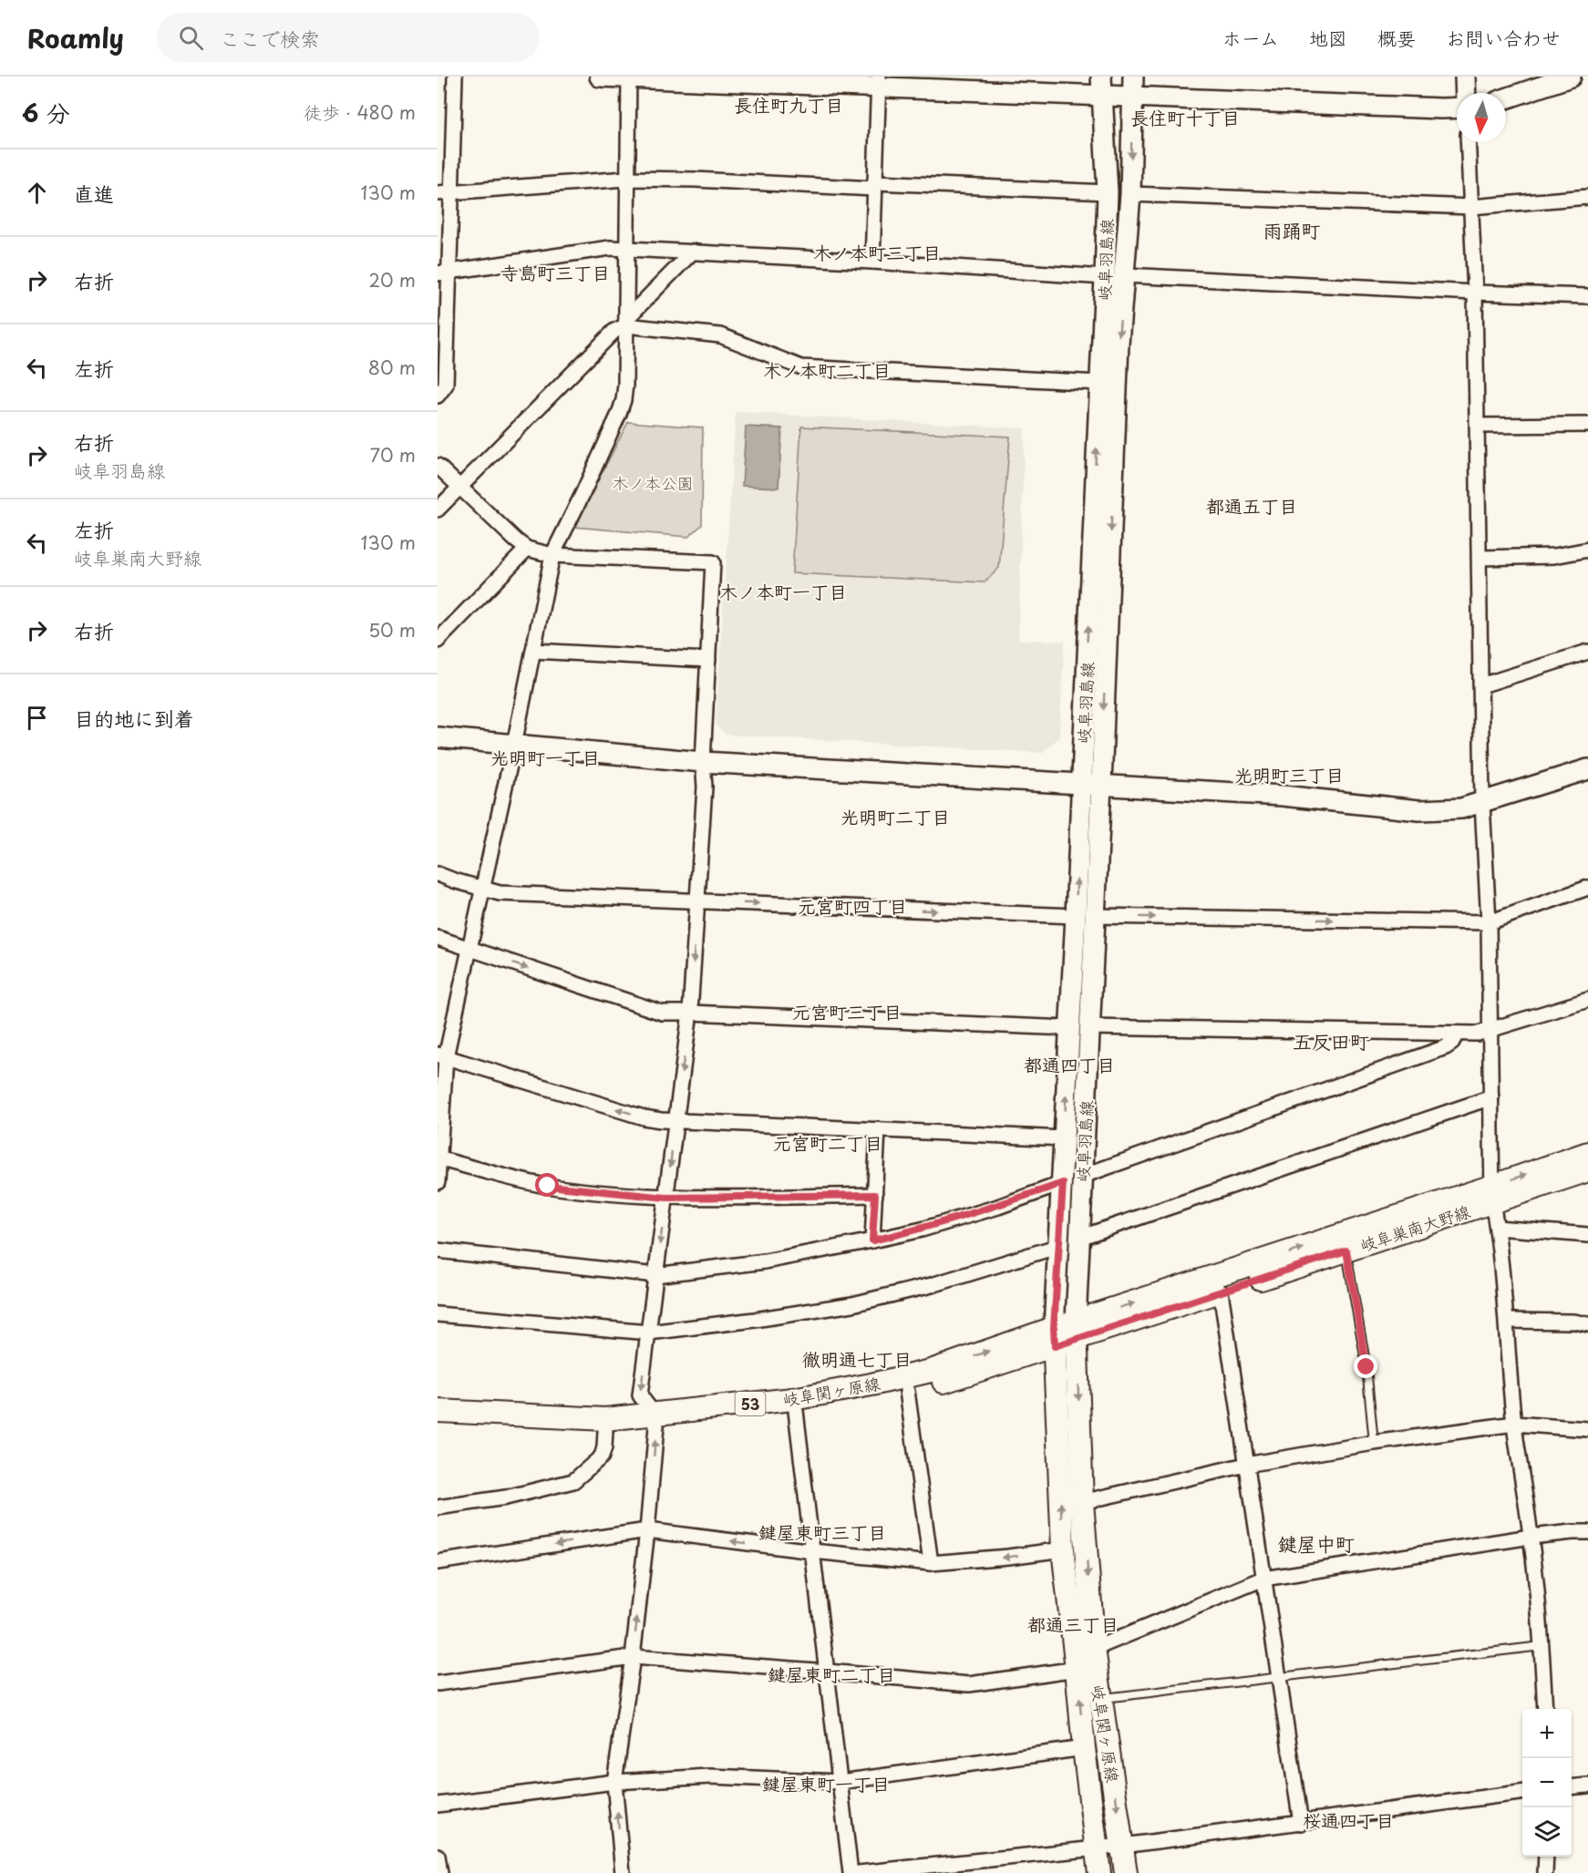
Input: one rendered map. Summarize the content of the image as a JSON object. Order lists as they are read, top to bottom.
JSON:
{
  "streets": {
    "main road": [
      "岐阜羽島線",
      "岐阜巣南大野線",
      "岐阜関ヶ原線",
      "53"
    ]
  },
  "crossings": [
    ["岐阜羽島線", "岐阜巣南大野線"],
    ["岐阜羽島線", "岐阜関ヶ原線"],
    ["岐阜巣南大野線", "岐阜関ヶ原線"]
  ],
  "districts": [
    "長住町九丁目",
    "長住町十丁目",
    "雨踊町",
    "木ノ本町三丁目",
    "寺島町三丁目",
    "木ノ本町二丁目",
    "都通五丁目",
    "木ノ本町一丁目",
    "光明町一丁目",
    "光明町三丁目",
    "光明町二丁目",
    "元宮町四丁目",
    "元宮町三丁目",
    "五反田町",
    "都通四丁目",
    "元宮町二丁目",
    "徹明通七丁目",
    "鍵屋東町三丁目",
    "鍵屋中町",
    "都通三丁目",
    "鍵屋東町二丁目",
    "鍵屋東町一丁目",
    "桜通四丁目"
  ],
  "parks": ["木ノ本公園"],
  "north": "bottom",
  "page": {
    "header": "Roamly",
    "search": "ここで検索",
    "nav": [
      "ホーム",
      "地図",
      "概要",
      "お問い合わせ"
    ],
    "heading": ["6 分", "徒歩 · 480 m"],
    "list": [
      ["直進", "130 m"],
      ["右折", "20 m"],
      ["左折", "80 m"],
      ["右折", "岐阜羽島線", "70 m"],
      ["左折", "岐阜巣南大野線", "130 m"],
      ["右折", "50 m"],
      "目的地に到着"
    ],
    "map_buttons": ["+", "−"]
  }
}
